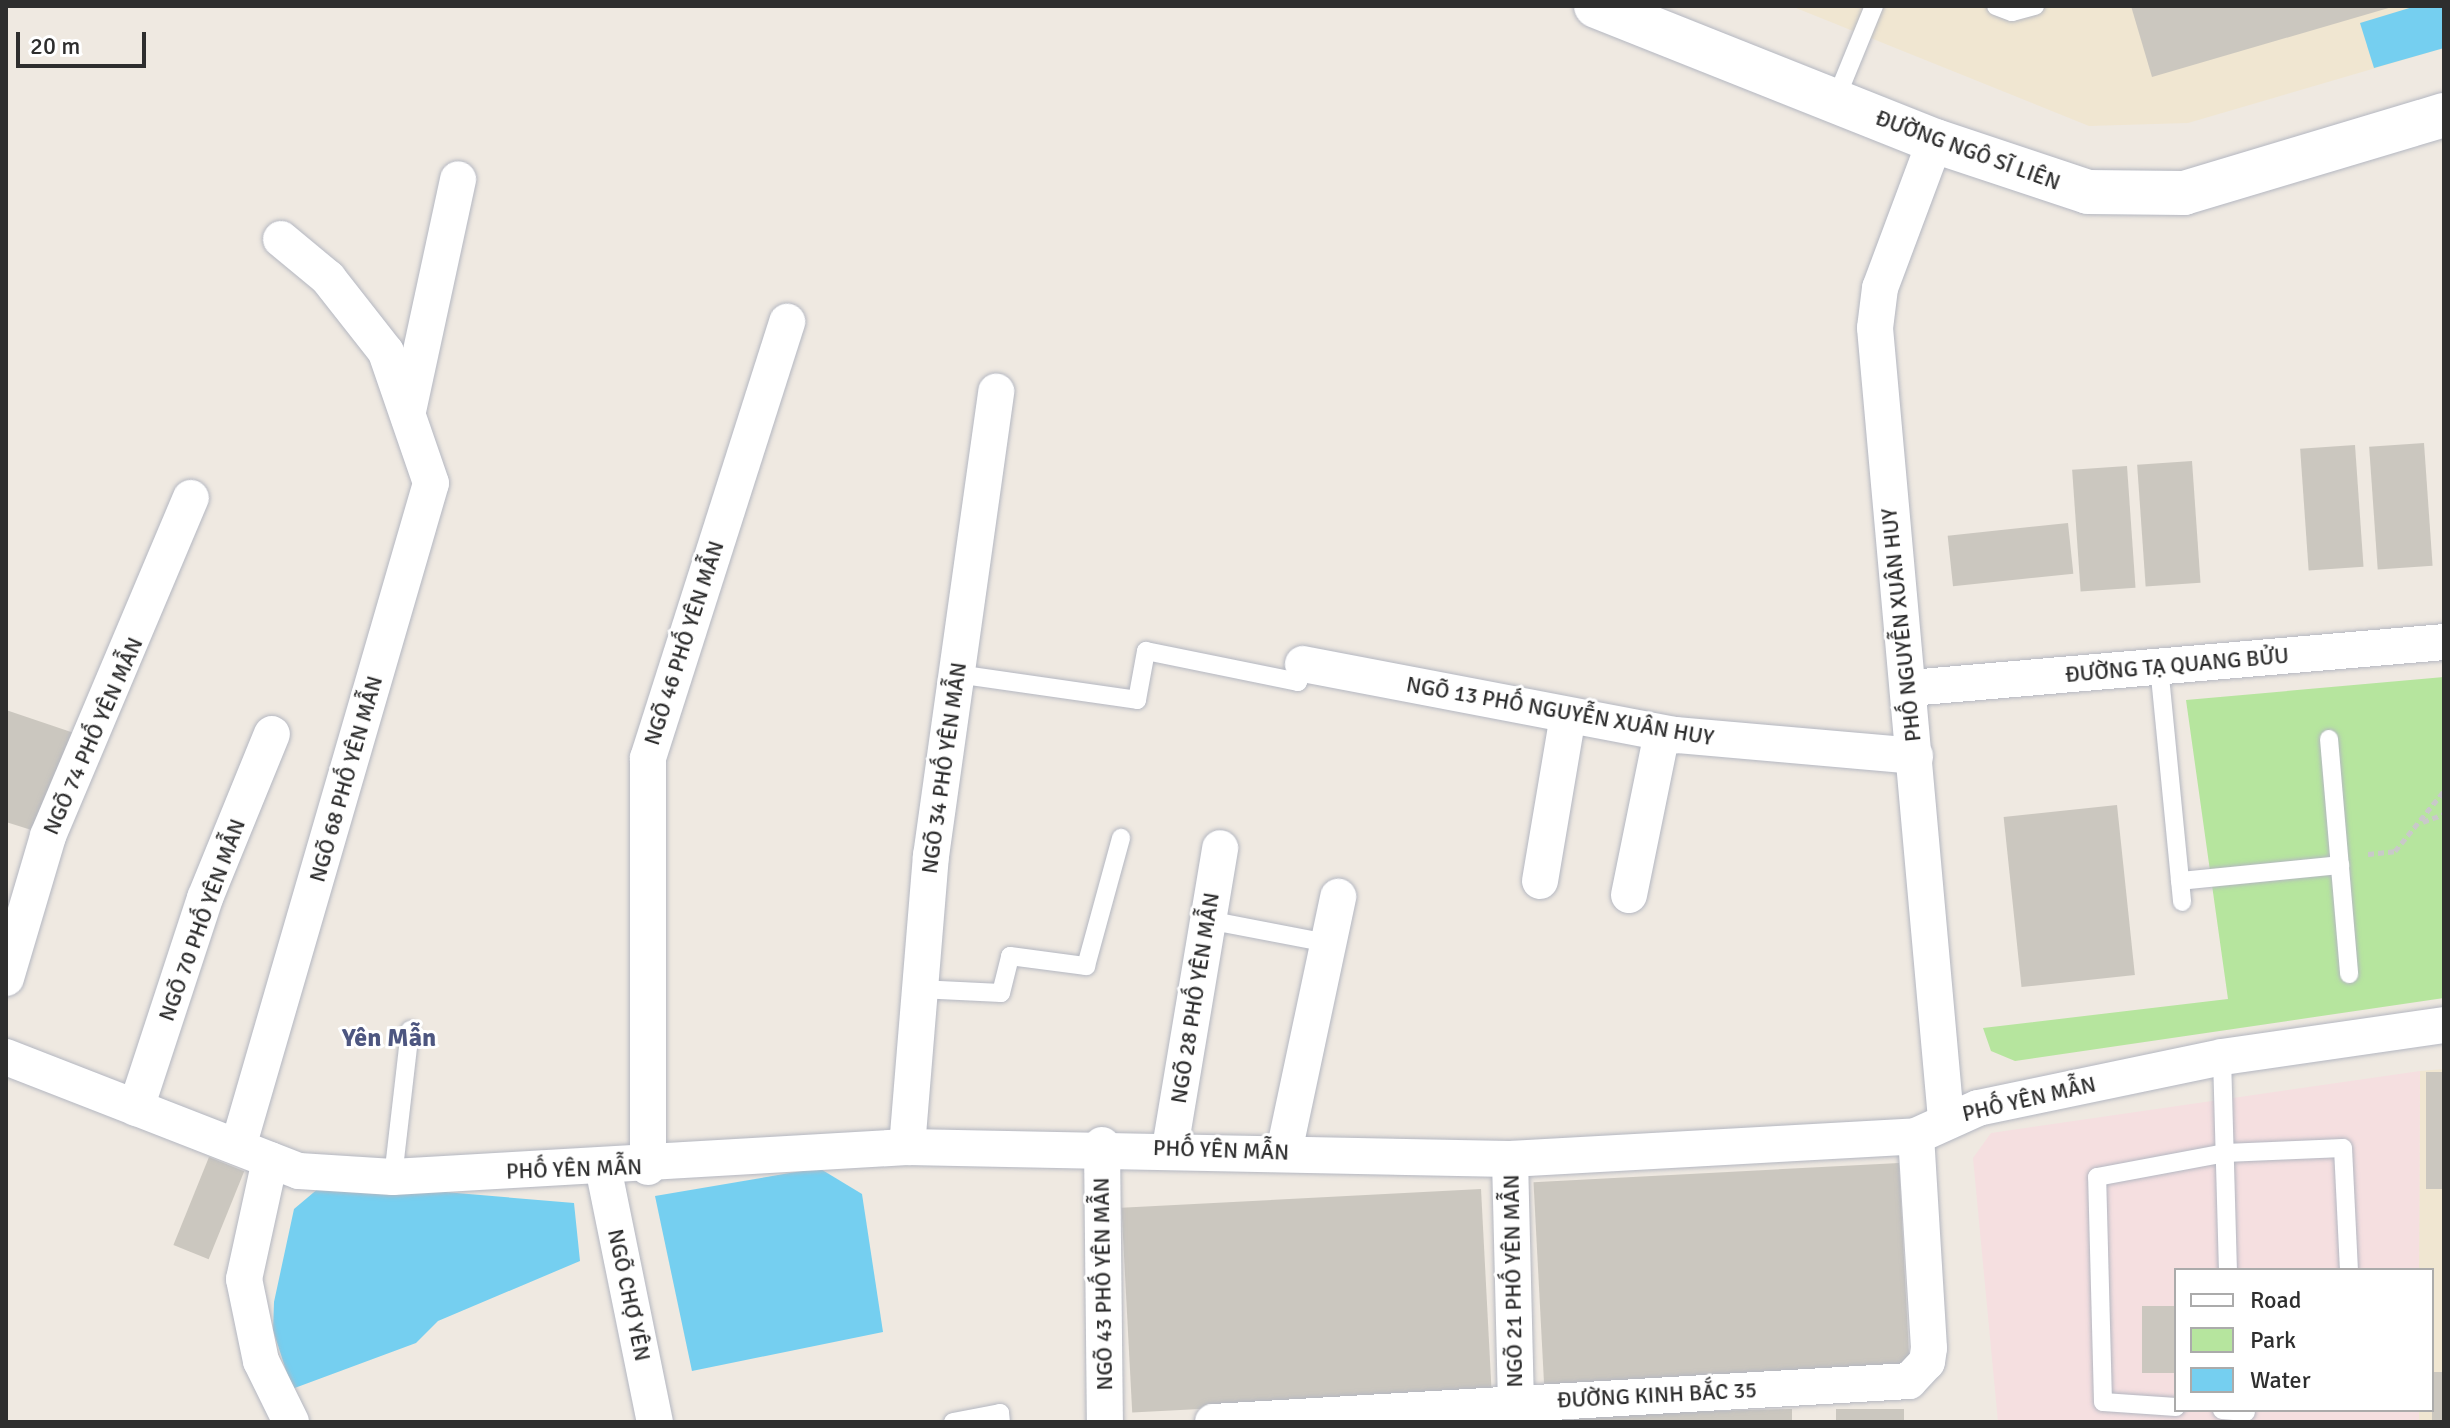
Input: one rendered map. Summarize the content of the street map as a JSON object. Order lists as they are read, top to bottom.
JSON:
{
  "streets": {
    "street": [
      "ĐƯỜNG NGÔ SĨ LIÊN",
      "PHỐ NGUYỄN XUÂN HUY",
      "NGÕ 46 PHỐ YÊN MẪN",
      "ĐƯỜNG TẠ QUANG BỬU",
      "NGÕ 13 PHỐ NGUYỄN XUÂN HUY",
      "NGÕ 74 PHỐ YÊN MẪN",
      "NGÕ 34 PHỐ YÊN MẪN",
      "NGÕ 68 PHỐ YÊN MẪN",
      "NGÕ 70 PHỐ YÊN MẪN",
      "NGÕ 28 PHỐ YÊN MẪN",
      "PHỐ YÊN MẪN",
      "NGÕ 21 PHỐ YÊN MẪN",
      "NGÕ 43 PHỐ YÊN MẪN",
      "NGÕ CHỢ YÊN",
      "ĐƯỜNG KINH BẮC 35"
    ]
  },
  "crossings": [
    ["ĐƯỜNG NGÔ SĨ LIÊN", "PHỐ NGUYỄN XUÂN HUY"],
    ["PHỐ NGUYỄN XUÂN HUY", "ĐƯỜNG TẠ QUANG BỬU"],
    ["PHỐ NGUYỄN XUÂN HUY", "NGÕ 13 PHỐ NGUYỄN XUÂN HUY"],
    ["PHỐ NGUYỄN XUÂN HUY", "PHỐ YÊN MẪN"],
    ["PHỐ NGUYỄN XUÂN HUY", "ĐƯỜNG KINH BẮC 35"],
    ["NGÕ 46 PHỐ YÊN MẪN", "PHỐ YÊN MẪN"],
    ["NGÕ 34 PHỐ YÊN MẪN", "PHỐ YÊN MẪN"],
    ["NGÕ 68 PHỐ YÊN MẪN", "PHỐ YÊN MẪN"],
    ["NGÕ 70 PHỐ YÊN MẪN", "PHỐ YÊN MẪN"],
    ["NGÕ 28 PHỐ YÊN MẪN", "PHỐ YÊN MẪN"],
    ["PHỐ YÊN MẪN", "NGÕ 21 PHỐ YÊN MẪN"],
    ["PHỐ YÊN MẪN", "NGÕ 43 PHỐ YÊN MẪN"],
    ["PHỐ YÊN MẪN", "NGÕ CHỢ YÊN"],
    ["NGÕ 21 PHỐ YÊN MẪN", "ĐƯỜNG KINH BẮC 35"]
  ],
  "districts": ["Yên Mẫn"],
  "legend": ["Road", "Park", "Water"],
  "scale_bar": "20 m"
}
